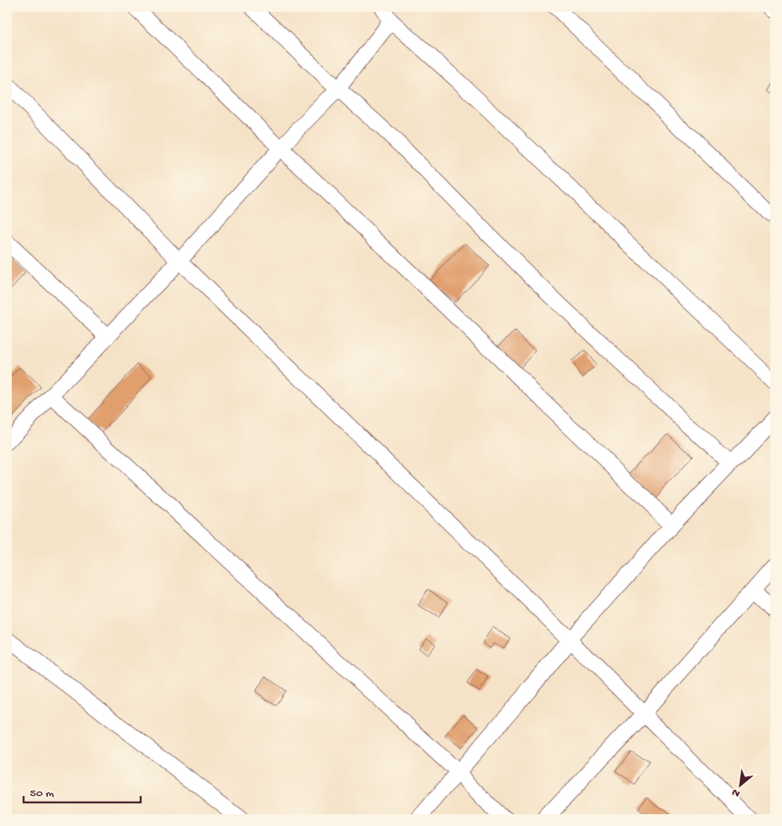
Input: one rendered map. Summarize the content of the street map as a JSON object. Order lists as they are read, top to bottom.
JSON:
{
  "scale_bar": "50 m",
  "north": "bottom left"
}
